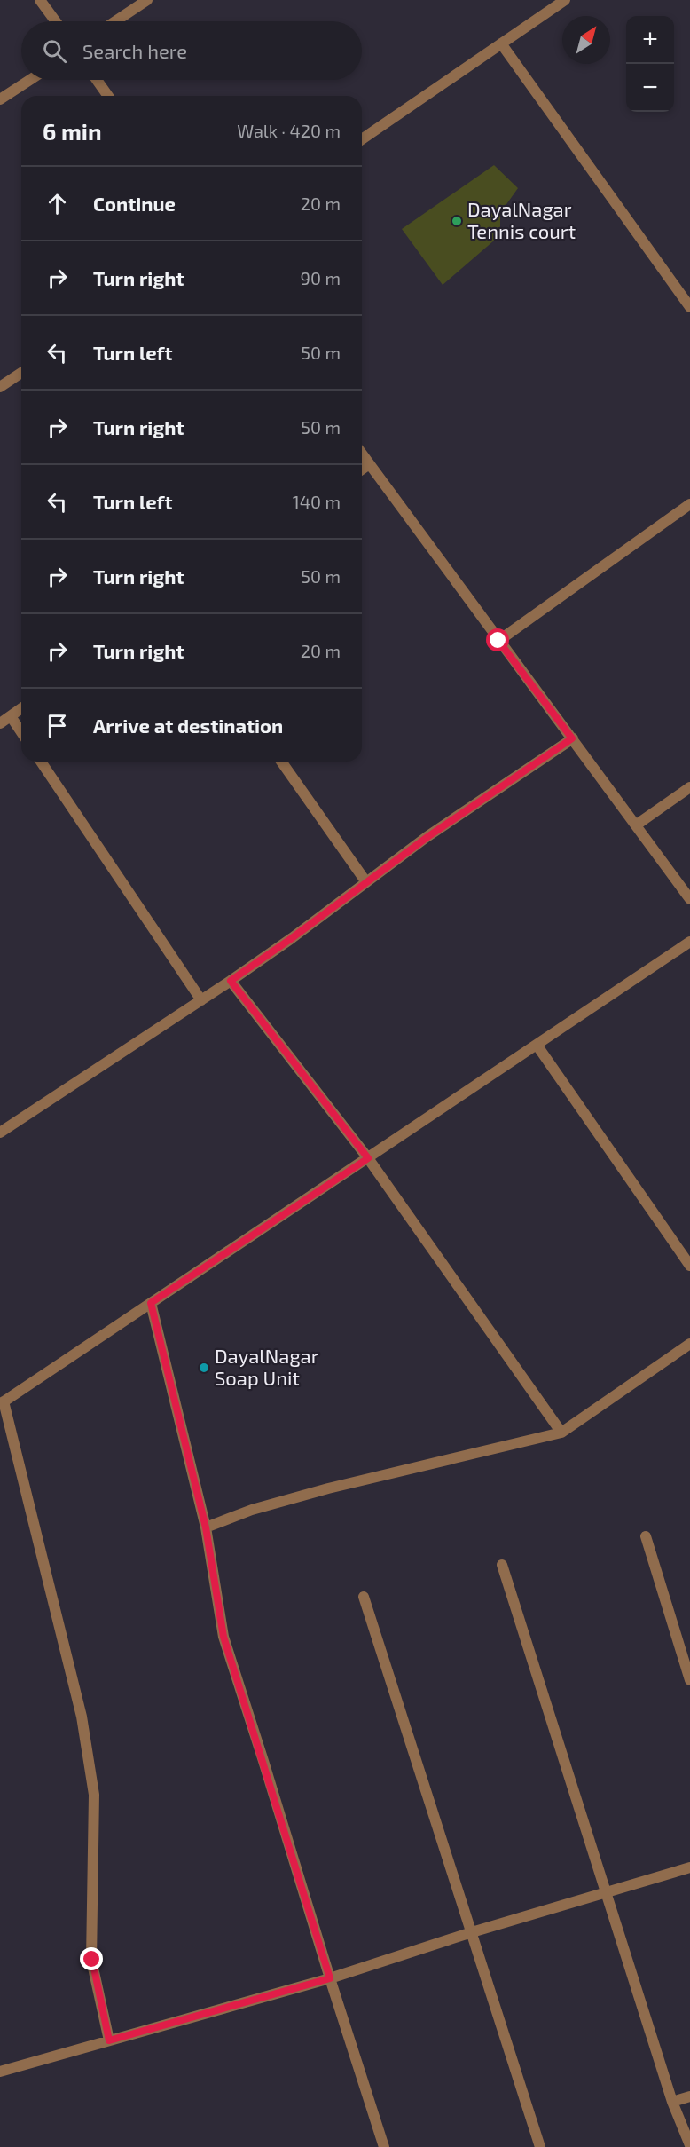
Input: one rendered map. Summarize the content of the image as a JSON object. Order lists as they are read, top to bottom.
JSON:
{
  "places": ["DayalNagar Tennis court", "DayalNagar Soap Unit"],
  "north": "top right",
  "page": {
    "map_buttons": ["+", "−"],
    "search": "Search here",
    "heading": ["6 min", "Walk · 420 m"],
    "list": [
      ["Continue", "20 m"],
      ["Turn right", "90 m"],
      ["Turn left", "50 m"],
      ["Turn right", "50 m"],
      ["Turn left", "140 m"],
      ["Turn right", "50 m"],
      ["Turn right", "20 m"],
      "Arrive at destination"
    ]
  }
}
